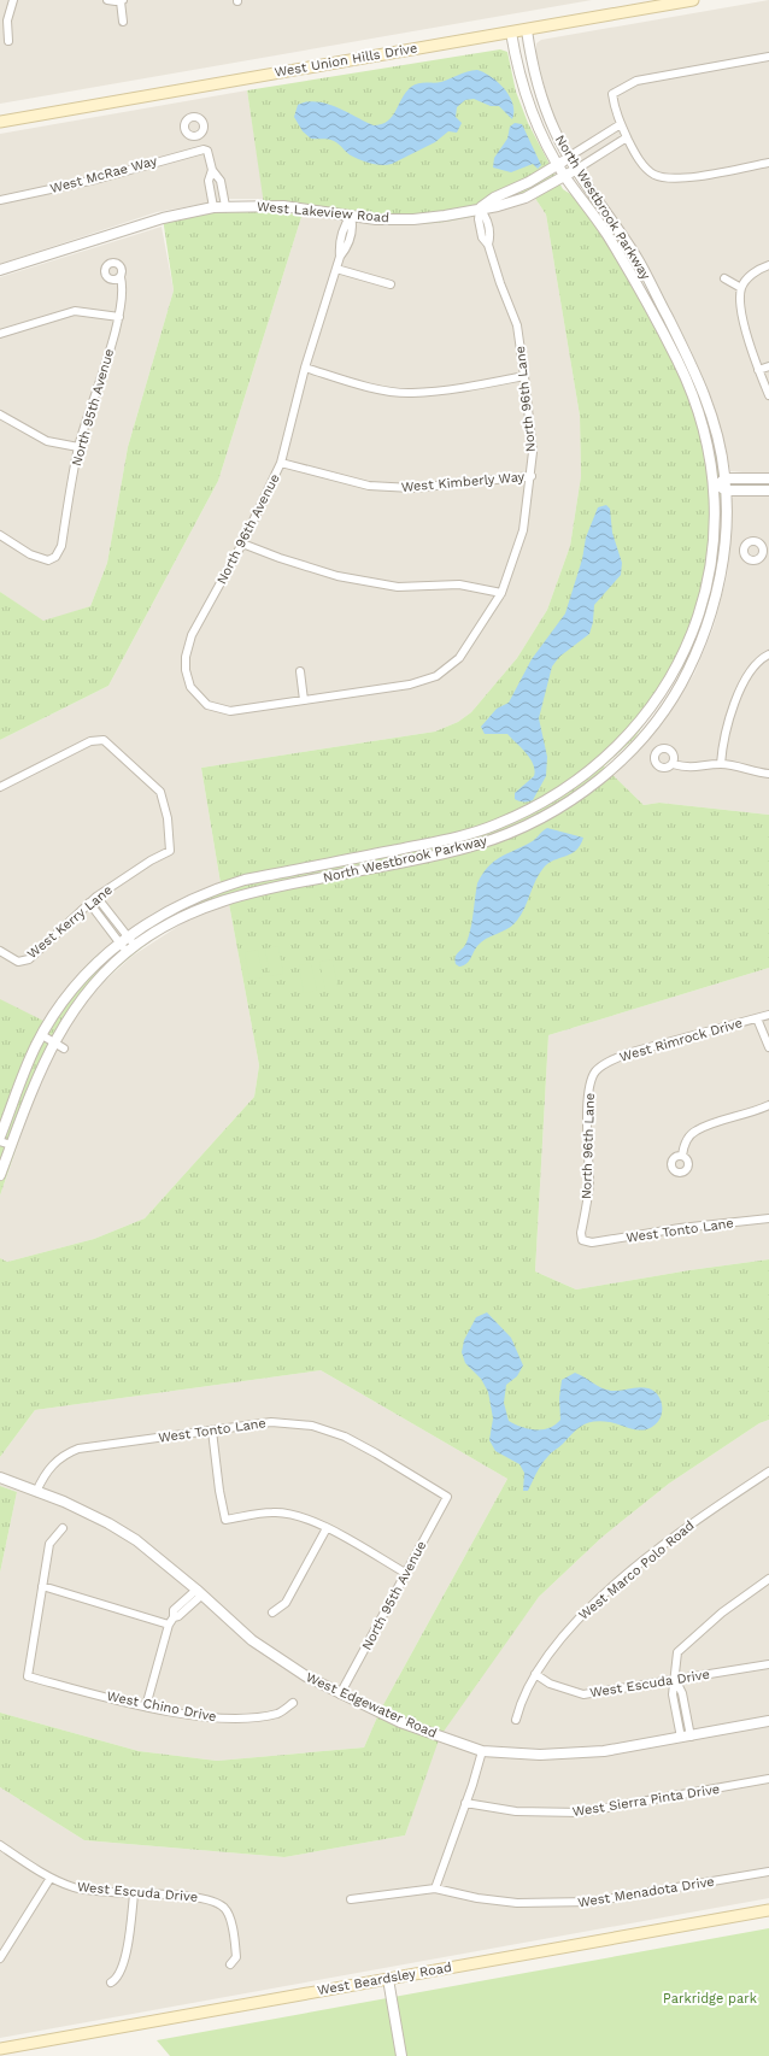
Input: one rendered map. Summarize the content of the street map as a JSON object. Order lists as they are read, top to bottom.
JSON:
{
  "streets": {
    "main road": ["West Union Hills Drive", "West Beardsley Road"],
    "street": [
      "West McRae Way",
      "North Westbrook Parkway",
      "West Lakeview Road",
      "North 96th Lane",
      "North 95th Avenue",
      "West Kimberly Way",
      "North 96th Avenue",
      "West Kerry Lane",
      "West Rimrock Drive",
      "West Tonto Lane",
      "West Marco Polo Road",
      "West Escuda Drive",
      "West Edgewater Road",
      "West Chino Drive",
      "West Sierra Pinta Drive",
      "West Menadota Drive"
    ]
  },
  "crossings": [
    ["West Union Hills Drive", "North Westbrook Parkway"],
    ["North Westbrook Parkway", "West Lakeview Road"],
    ["West Lakeview Road", "North 96th Lane"],
    ["West Lakeview Road", "North 96th Avenue"],
    ["North 96th Lane", "West Kimberly Way"],
    ["North 96th Lane", "North 96th Avenue"],
    ["North 96th Lane", "West Rimrock Drive"],
    ["North 96th Lane", "West Tonto Lane"],
    ["North 95th Avenue", "West Tonto Lane"],
    ["North 95th Avenue", "West Edgewater Road"],
    ["West Kimberly Way", "North 96th Avenue"],
    ["West Tonto Lane", "West Edgewater Road"],
    ["West Marco Polo Road", "West Escuda Drive"]
  ],
  "parks": ["Parkridge park"]
}
